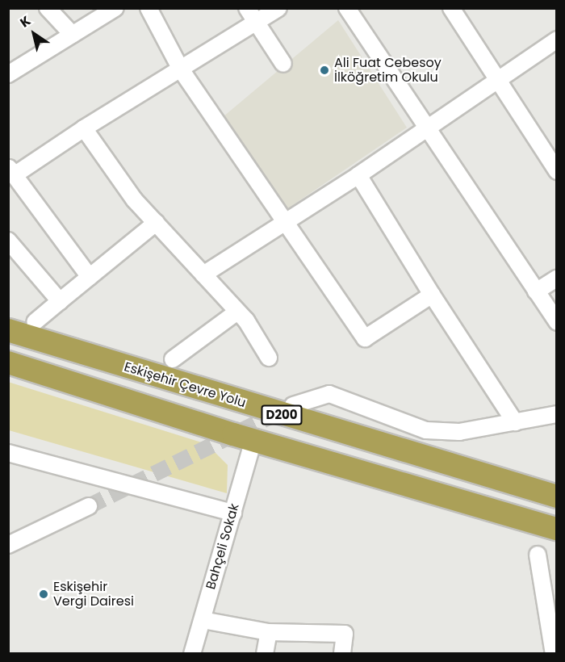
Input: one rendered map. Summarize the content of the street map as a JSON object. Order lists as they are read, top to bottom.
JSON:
{
  "streets": {
    "highway": ["Eskişehir Çevre Yolu", "D200"],
    "street": ["Bahçeli Sokak"]
  },
  "crossings": [
    ["D200", "Bahçeli Sokak"]
  ],
  "places": ["Ali Fuat Cebesoy İlköğretim Okulu", "Eskişehir Vergi Dairesi"],
  "north": "top left"
}
